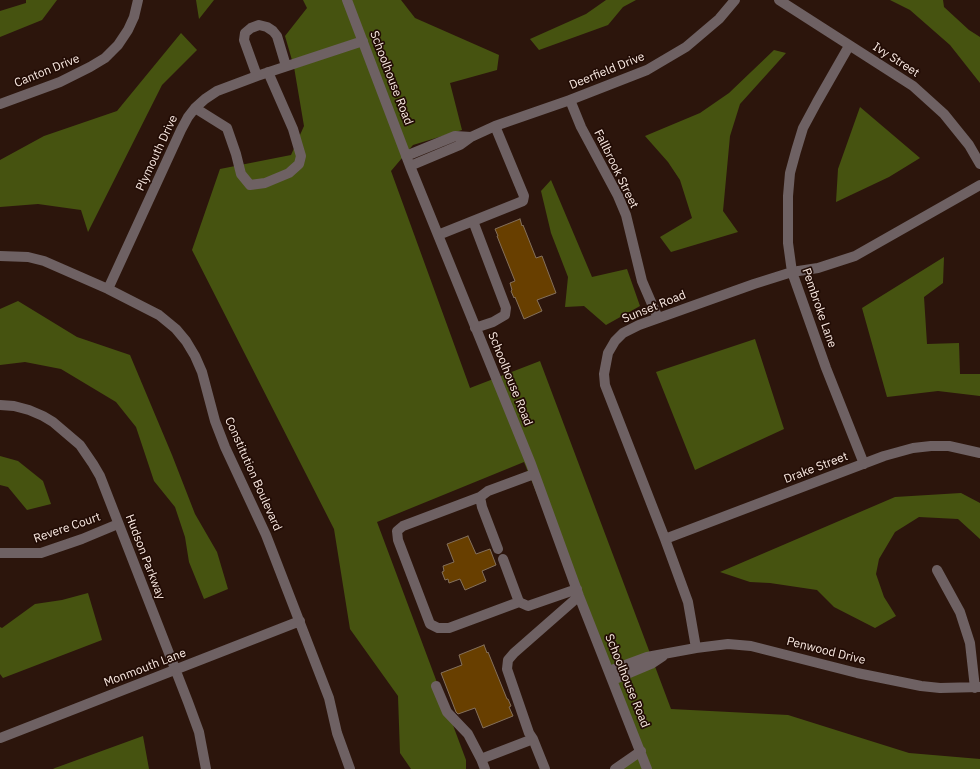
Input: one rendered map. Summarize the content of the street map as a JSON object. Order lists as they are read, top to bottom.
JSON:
{
  "streets": {
    "street": [
      "Ivy Street",
      "Canton Drive",
      "Deerfield Drive",
      "Schoolhouse Road",
      "Plymouth Drive",
      "Fallbrook Street",
      "Sunset Road",
      "Pembroke Lane",
      "Drake Street",
      "Constitution Boulevard",
      "Revere Court",
      "Hudson Parkway",
      "Penwood Drive",
      "Monmouth Lane"
    ]
  },
  "crossings": [
    ["Ivy Street", "Pembroke Lane"],
    ["Deerfield Drive", "Schoolhouse Road"],
    ["Deerfield Drive", "Fallbrook Street"],
    ["Schoolhouse Road", "Plymouth Drive"],
    ["Schoolhouse Road", "Penwood Drive"],
    ["Plymouth Drive", "Constitution Boulevard"],
    ["Fallbrook Street", "Sunset Road"],
    ["Sunset Road", "Pembroke Lane"],
    ["Sunset Road", "Drake Street"],
    ["Sunset Road", "Penwood Drive"],
    ["Pembroke Lane", "Drake Street"],
    ["Constitution Boulevard", "Monmouth Lane"],
    ["Revere Court", "Hudson Parkway"],
    ["Hudson Parkway", "Monmouth Lane"]
  ]
}
